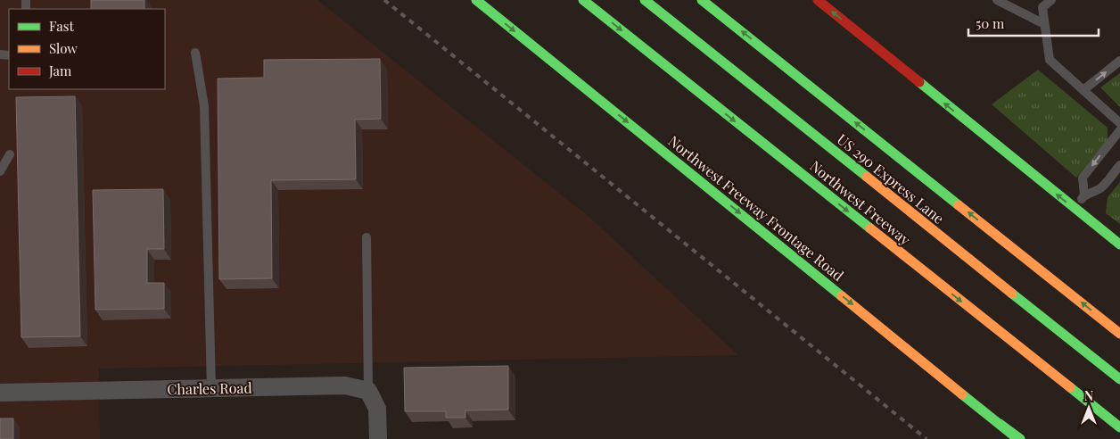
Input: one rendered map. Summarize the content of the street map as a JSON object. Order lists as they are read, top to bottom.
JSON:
{
  "streets": {
    "main road": ["US 290 Express Lane", "Northwest Freeway", "Northwest Freeway Frontage Road"],
    "street": ["Charles Road"]
  },
  "one_way": ["Northwest Freeway Frontage Road"],
  "legend": ["Fast", "Slow", "Jam"],
  "scale_bar": "50 m",
  "north": "top"
}
